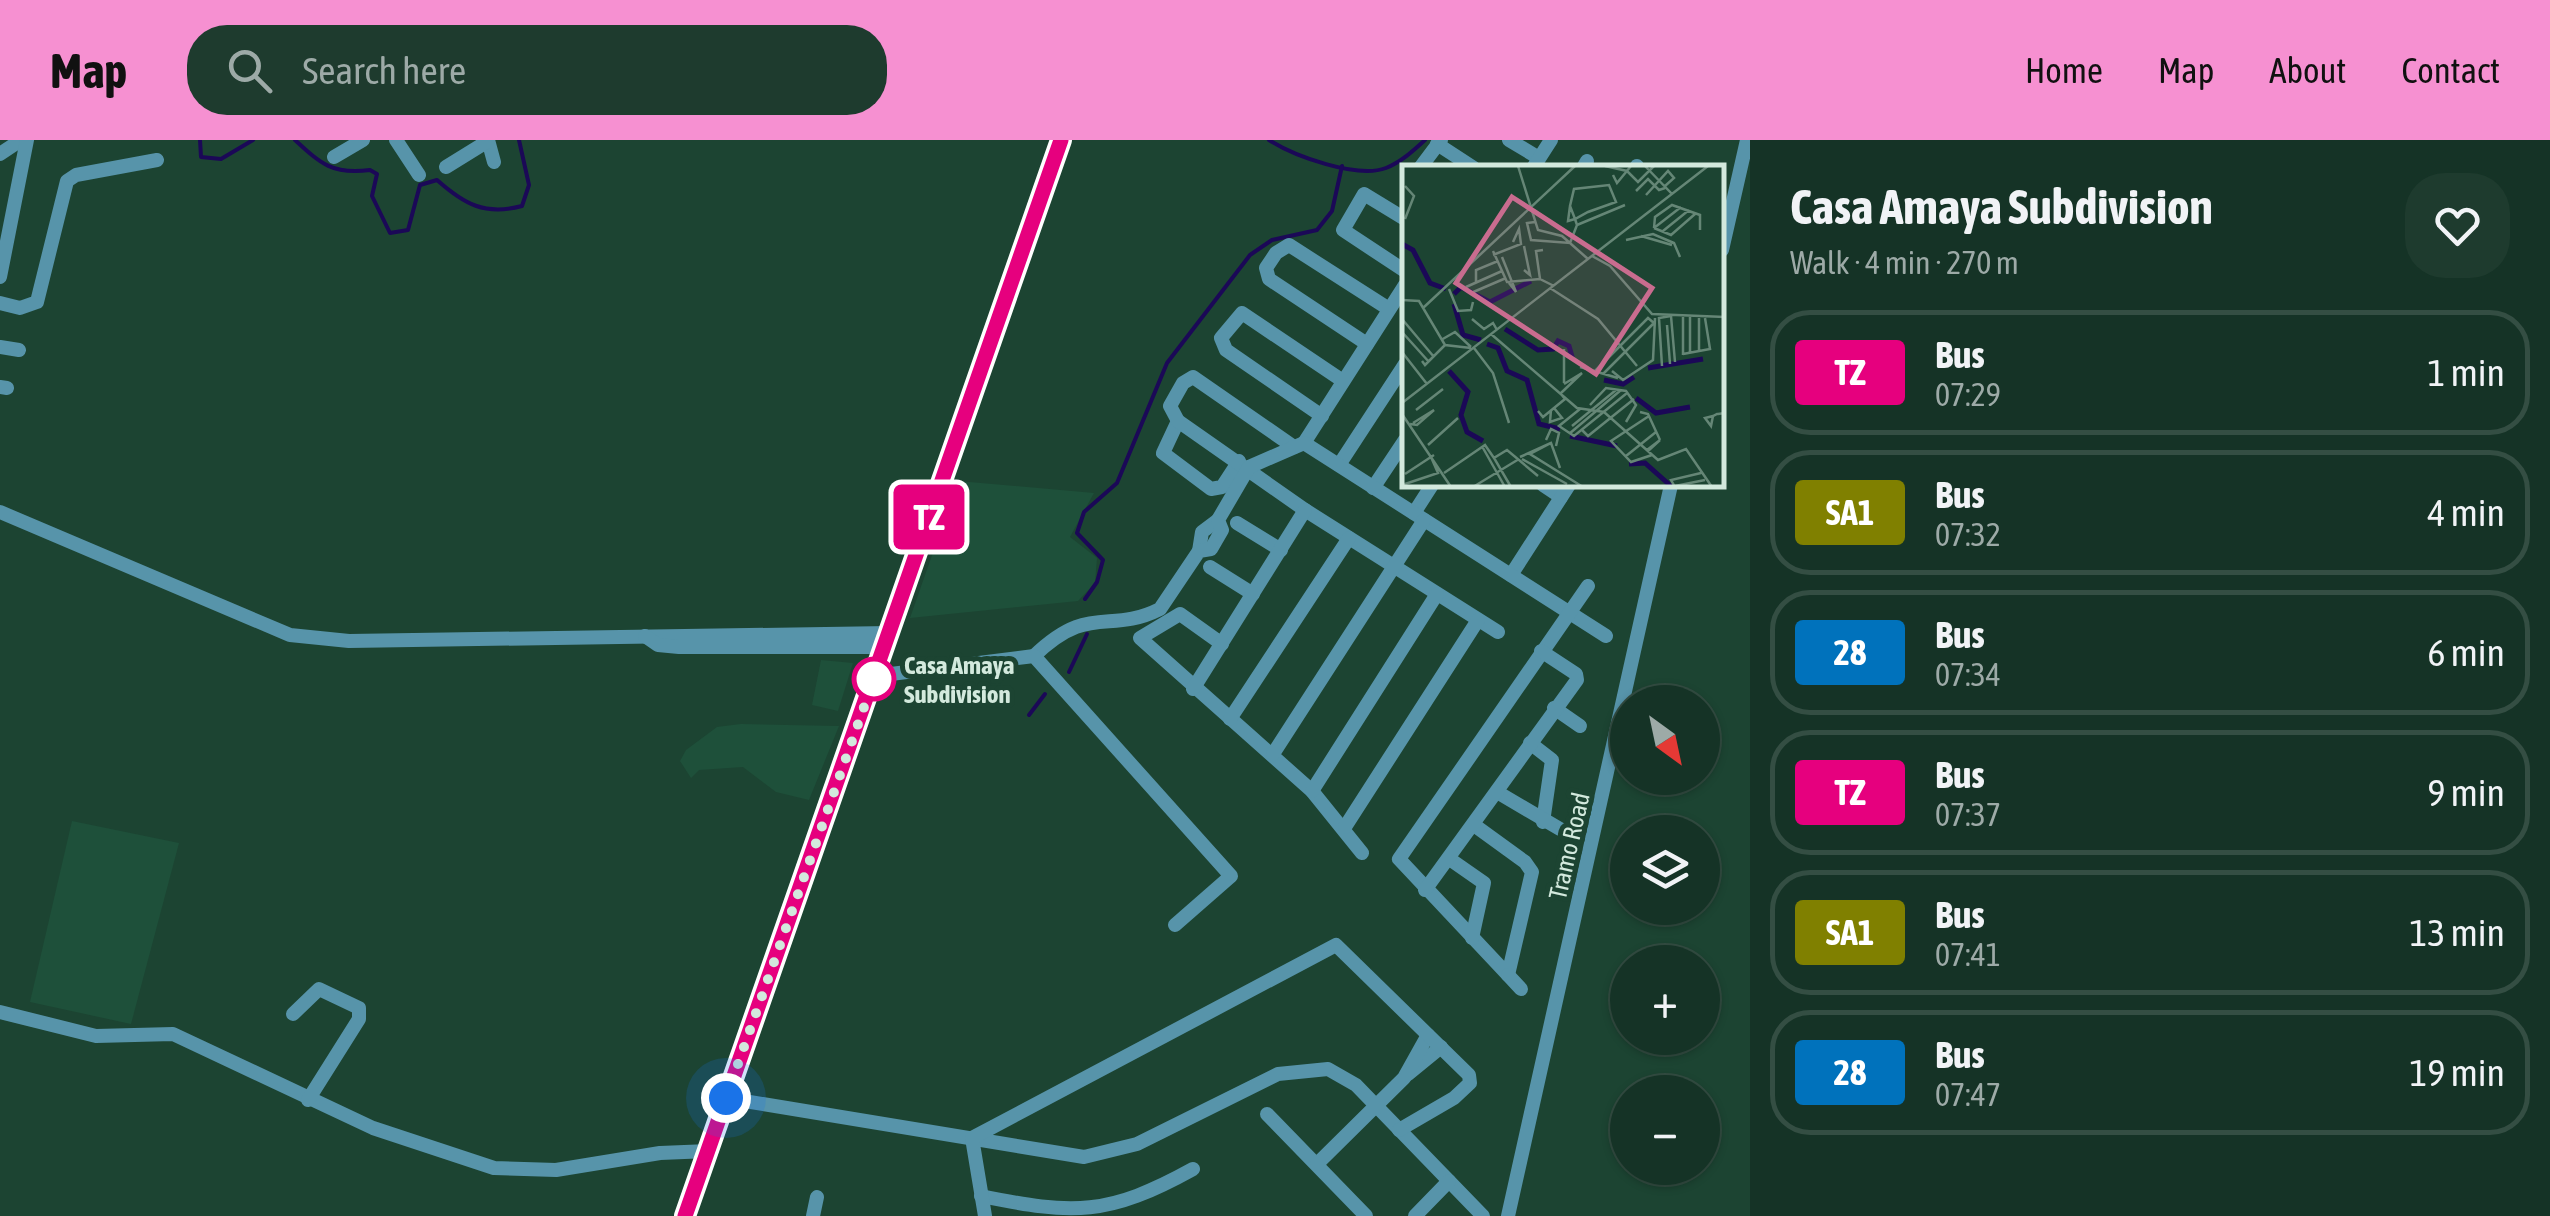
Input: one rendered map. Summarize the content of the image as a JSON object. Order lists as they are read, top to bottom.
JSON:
{
  "streets": {
    "street": ["Tramo Road"]
  },
  "places": ["Casa Amaya Subdivision"],
  "lines": ["bus line TZ"],
  "north": "bottom right",
  "page": {
    "header": "Map",
    "search": "Search here",
    "nav": [
      "Home",
      "Map",
      "About",
      "Contact"
    ],
    "on_map": "TZ",
    "heading": ["Casa Amaya Subdivision", "Walk · 4 min · 270 m"],
    "list": [
      {
        "mark": "TZ",
        "name": "Bus",
        "note": "07:29",
        "value": "1 min"
      },
      {
        "mark": "SA1",
        "name": "Bus",
        "note": "07:32",
        "value": "4 min"
      },
      {
        "mark": "28",
        "name": "Bus",
        "note": "07:34",
        "value": "6 min"
      },
      {
        "mark": "TZ",
        "name": "Bus",
        "note": "07:37",
        "value": "9 min"
      },
      {
        "mark": "SA1",
        "name": "Bus",
        "note": "07:41",
        "value": "13 min"
      },
      {
        "mark": "28",
        "name": "Bus",
        "note": "07:47",
        "value": "19 min"
      }
    ],
    "map_buttons": ["+", "−"]
  }
}
